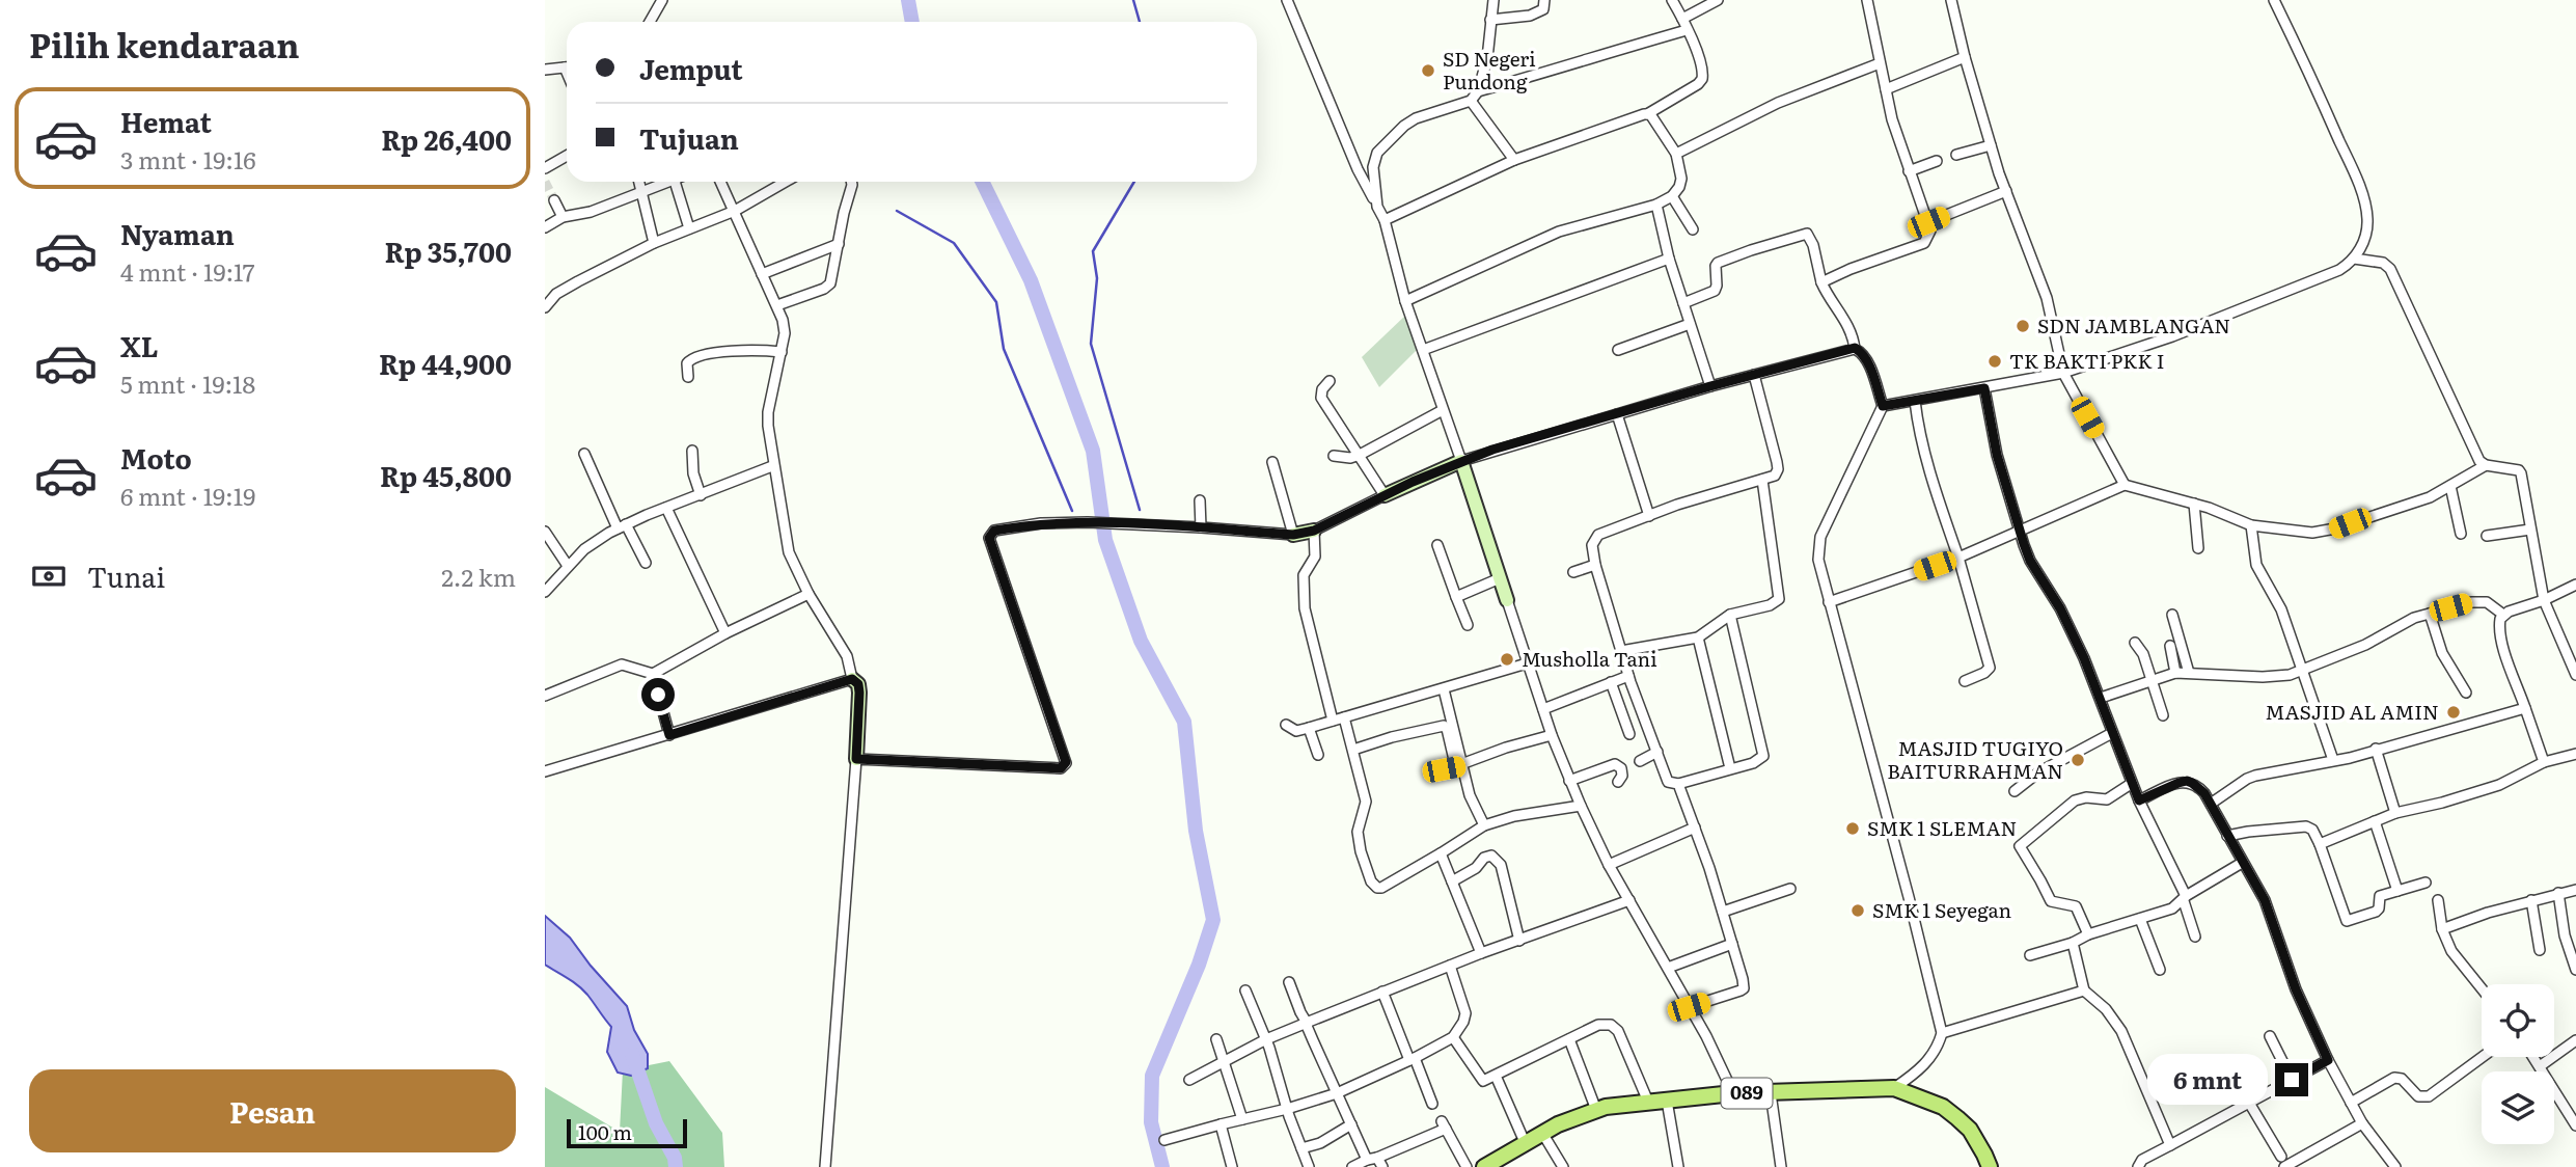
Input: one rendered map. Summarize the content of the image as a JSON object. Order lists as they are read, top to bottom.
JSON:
{
  "streets": {
    "main road": ["089"]
  },
  "places": [
    "SD Negeri Pundong",
    "SDN JAMBLANGAN",
    "TK BAKTI PKK I",
    "Musholla Tani",
    "MASJID AL AMIN",
    "MASJID TUGIYO BAITURRAHMAN",
    "SMK 1 SLEMAN",
    "SMK 1 Seyegan"
  ],
  "scale_bar": "100 m",
  "page": {
    "heading": "Pilih kendaraan",
    "banner": ["Jemput", "Tujuan"],
    "list": [
      {
        "name": "Hemat",
        "note": "3 mnt · 19:16",
        "value": "Rp 26,400"
      },
      {
        "name": "Nyaman",
        "note": "4 mnt · 19:17",
        "value": "Rp 35,700"
      },
      {
        "name": "XL",
        "note": "5 mnt · 19:18",
        "value": "Rp 44,900"
      },
      {
        "name": "Moto",
        "note": "6 mnt · 19:19",
        "value": "Rp 45,800"
      }
    ],
    "pay": ["Tunai", "2.2 km"],
    "bubble": "6 mnt",
    "buttons": "Pesan",
    "scale": "100 m"
  }
}
